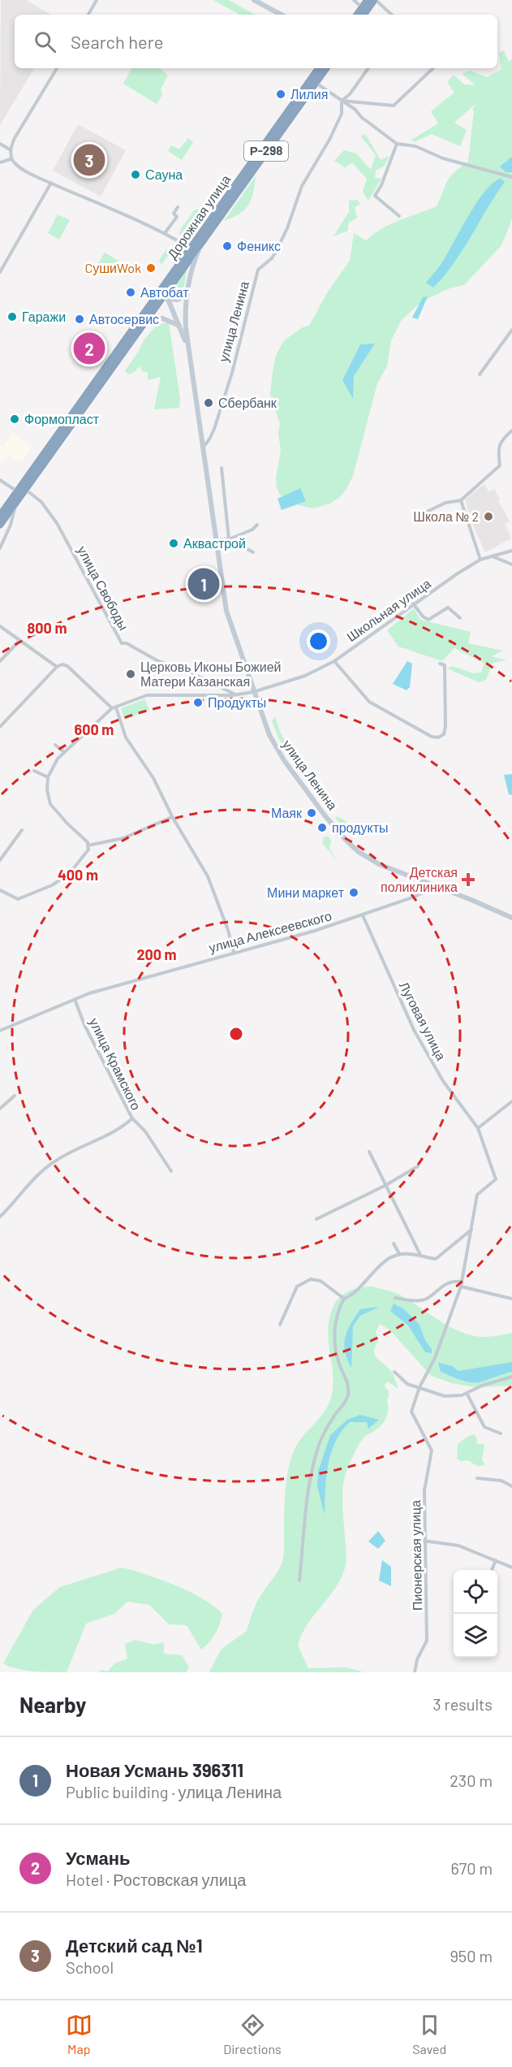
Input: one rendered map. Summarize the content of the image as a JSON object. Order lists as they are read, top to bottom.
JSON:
{
  "streets": {
    "highway": ["Р-298", "Дорожная улица"],
    "main road": ["улица Ленина"],
    "street": [
      "улица Свободы",
      "Школьная улица",
      "улица Алексеевского",
      "Луговая улица",
      "улица Крамского",
      "Пионерская улица"
    ]
  },
  "crossings": [
    ["Р-298", "Дорожная улица"],
    ["Р-298", "улица Свободы"],
    ["улица Ленина", "Школьная улица"],
    ["улица Ленина", "улица Алексеевского"],
    ["улица Алексеевского", "Луговая улица"],
    ["улица Алексеевского", "улица Крамского"],
    ["Луговая улица", "Пионерская улица"]
  ],
  "places": {
    "other": [
      "Лилия",
      "Сауна",
      "Феникс",
      "CушиWok",
      "Автобат",
      "Гаражи",
      "Автосервис",
      "Сбербанк",
      "Формопласт",
      "Школа № 2",
      "Аквастрой",
      "Церковь Иконы Божией Матери Казанская",
      "Продукты",
      "Маяк",
      "продукты",
      "Мини маркет"
    ],
    "health": ["Детская поликлиника"]
  },
  "page": {
    "search": "Search here",
    "pins": ["3", "2", "1"],
    "heading": ["Nearby", "3 results"],
    "list": [
      {
        "mark": "1",
        "name": "Новая Усмань 396311",
        "note": "Public building · улица Ленина",
        "value": "230 m"
      },
      {
        "mark": "2",
        "name": "Усмань",
        "note": "Hotel · Ростовская улица",
        "value": "670 m"
      },
      {
        "mark": "3",
        "name": "Детский сад №1",
        "note": "School",
        "value": "950 m"
      }
    ],
    "nav": ["Map", "Directions", "Saved"]
  },
  "rings": [
    "800 m",
    "600 m",
    "400 m",
    "200 m"
  ]
}
